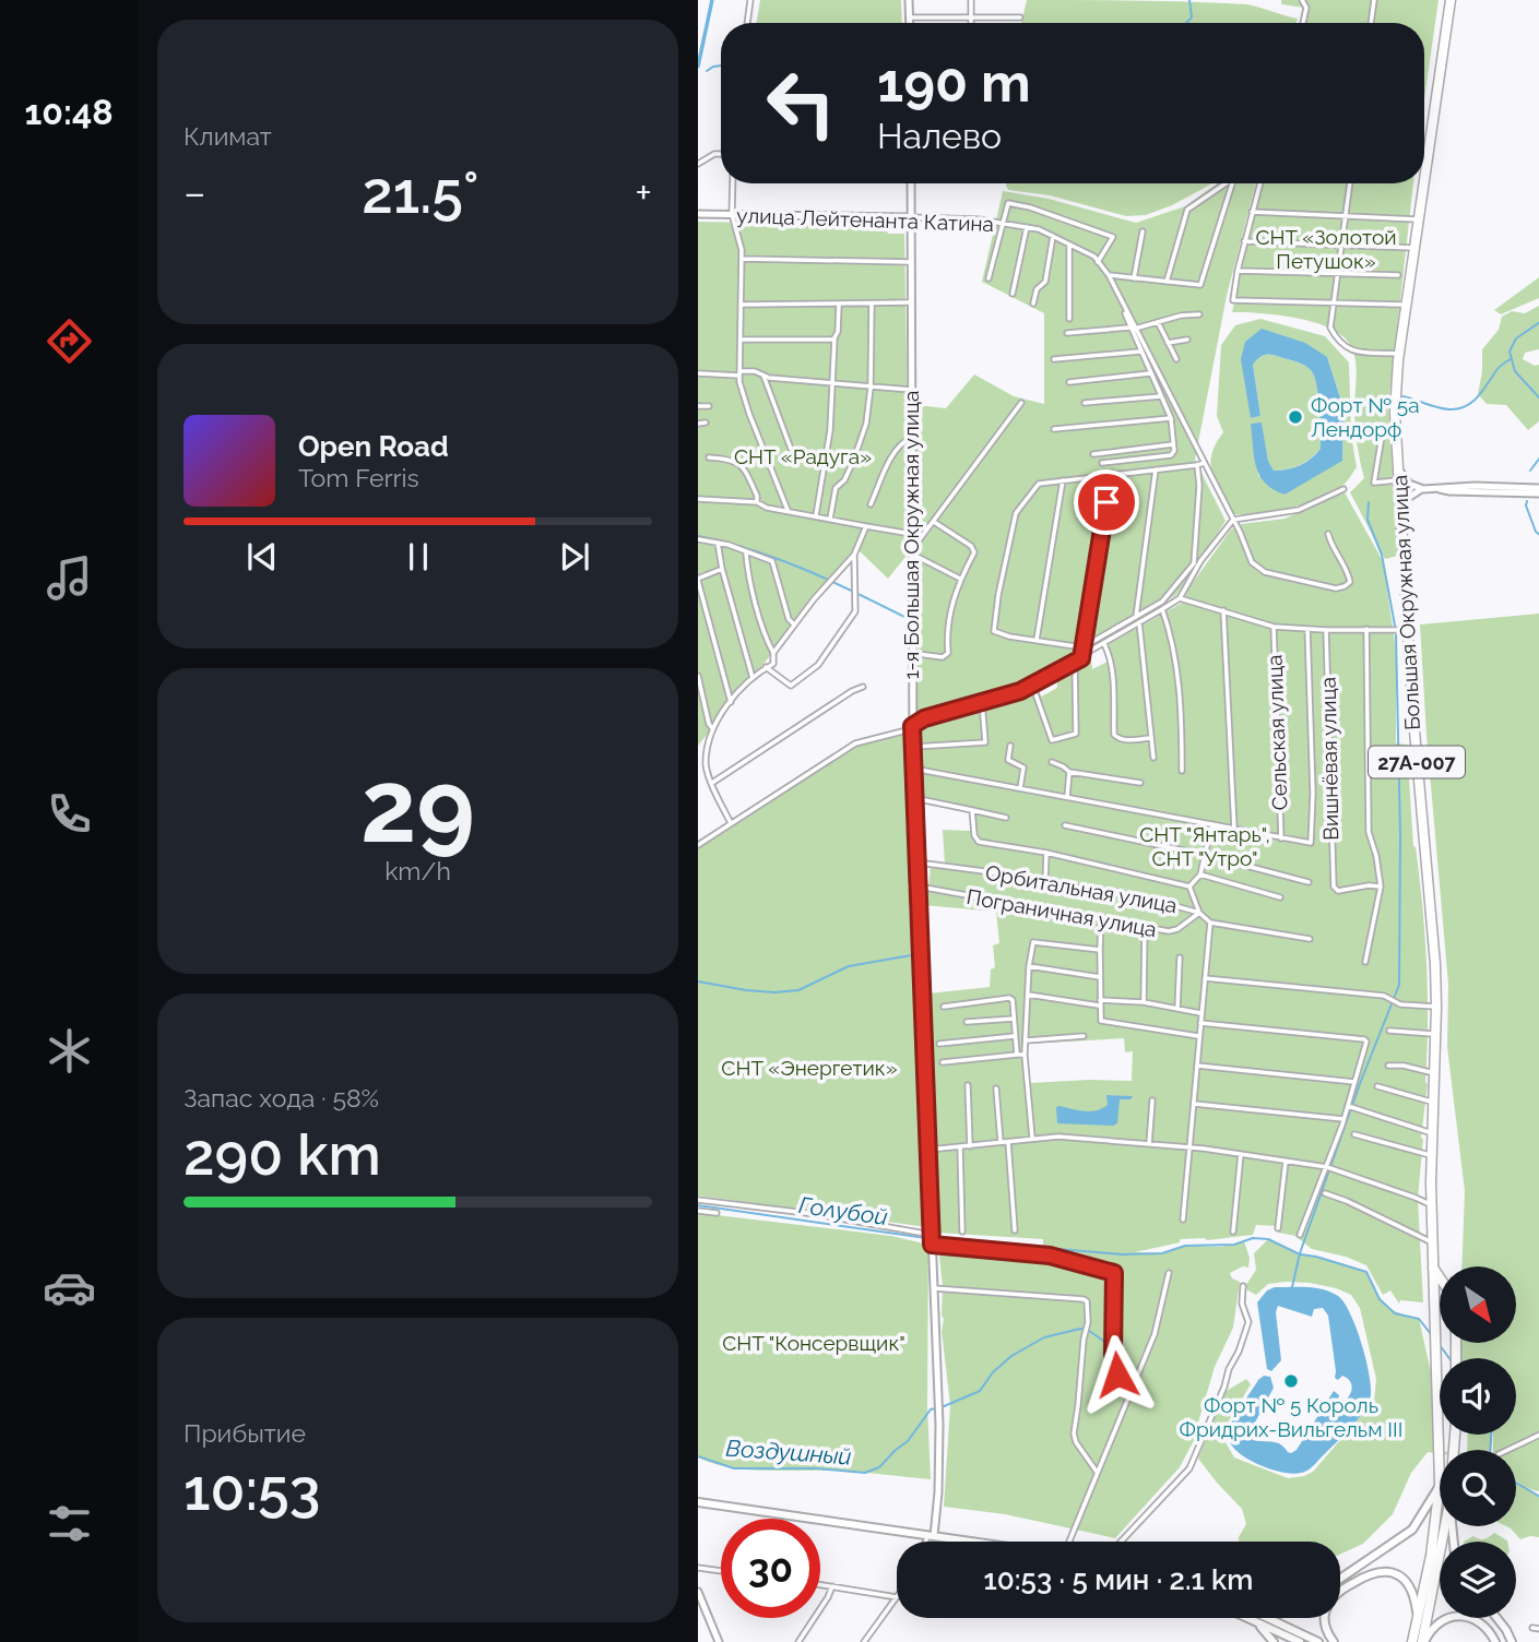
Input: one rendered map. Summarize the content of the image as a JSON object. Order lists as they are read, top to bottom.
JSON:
{
  "streets": {
    "highway": ["Большая Окружная улица", "27А-007"],
    "street": [
      "улица Лейтенанта Катина",
      "1-я Большая Окружная улица",
      "Сельская улица",
      "Вишнёвая улица",
      "Орбитальная улица",
      "Пограничная улица"
    ]
  },
  "crossings": [
    ["улица Лейтенанта Катина", "1-я Большая Окружная улица"],
    ["1-я Большая Окружная улица", "Орбитальная улица"],
    ["1-я Большая Окружная улица", "Пограничная улица"],
    ["Большая Окружная улица", "27А-007"],
    ["Орбитальная улица", "Пограничная улица"]
  ],
  "water": ["Голубой", "Воздушный"],
  "parks": [
    "СНТ «Золотой Петушок»",
    "СНТ «Радуга»",
    "СНТ \"Янтарь\", СНТ \"Утро\"",
    "СНТ «Энергетик»",
    "СНТ \"Консервщик\""
  ],
  "places": ["Форт № 5а Лендорф", "Форт № 5 Король Фридрих-Вильгельм III"],
  "north": "bottom right",
  "page": {
    "tabs": "10:48",
    "tile": [
      "Климат",
      ["29", "km/h"],
      ["Запас хода · 58%", "290 km"],
      ["Прибытие", "10:53"]
    ],
    "turn": ["190 m", "Налево"],
    "heat": ["−", "21.5°", "+"],
    "song": ["Open Road", "Tom Ferris"],
    "limit": "30",
    "trip": "10:53 · 5 мин · 2.1 km"
  }
}
